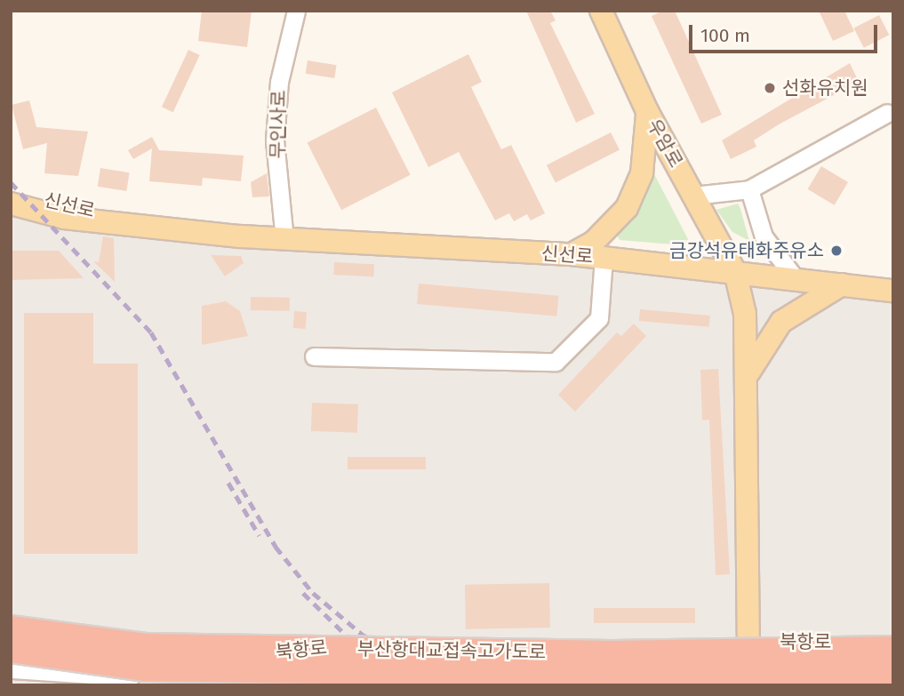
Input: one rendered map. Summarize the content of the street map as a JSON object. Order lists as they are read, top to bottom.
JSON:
{
  "streets": {
    "highway": ["부산항대교접속고가도로"],
    "main road": ["우암로", "신선로"],
    "street": ["무인사로", "북항로"]
  },
  "crossings": [
    ["무인사로", "신선로"],
    ["우암로", "신선로"]
  ],
  "places": ["선화유치원", "금강석유태화주유소"],
  "scale_bar": "100 m"
}
